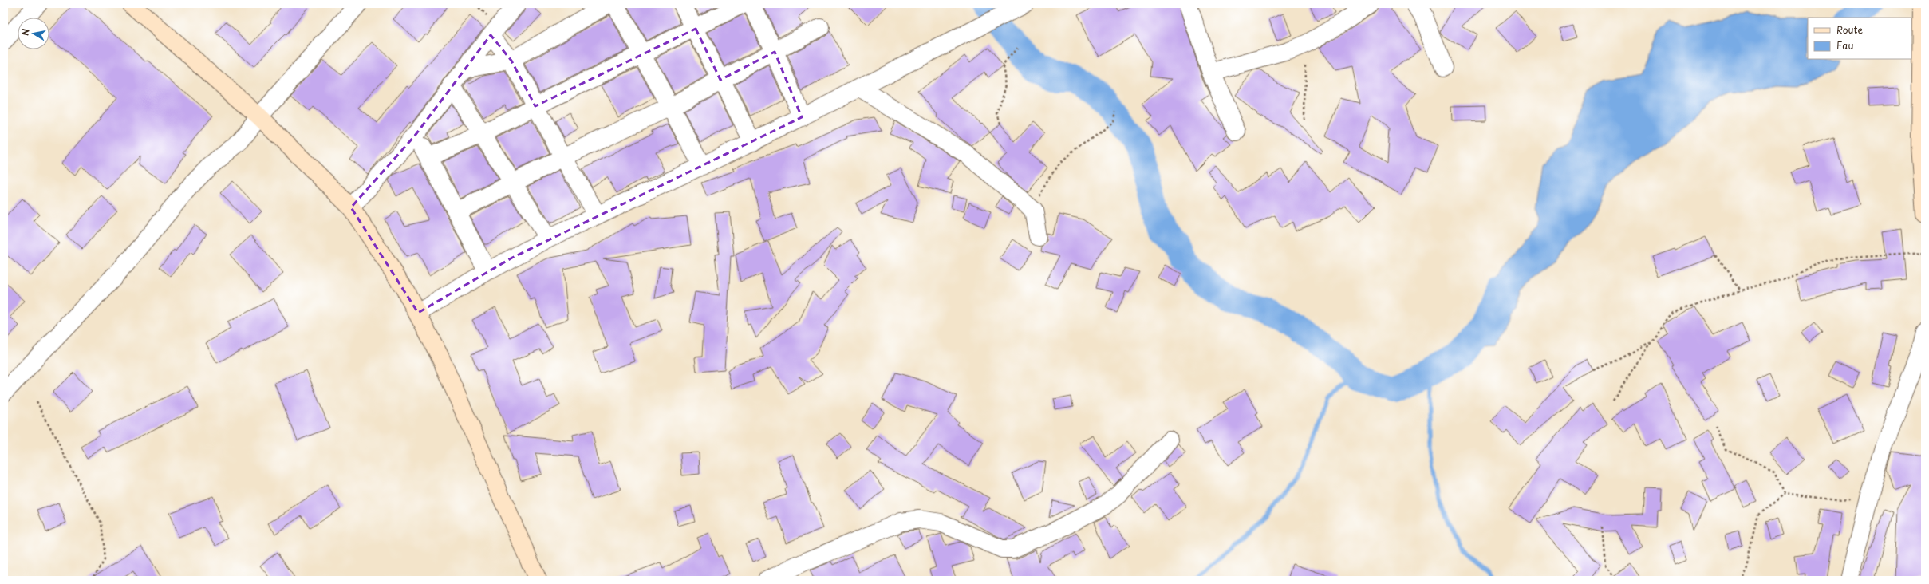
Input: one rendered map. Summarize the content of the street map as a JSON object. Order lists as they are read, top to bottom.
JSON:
{
  "legend": ["Route", "Eau"],
  "north": "left"
}
